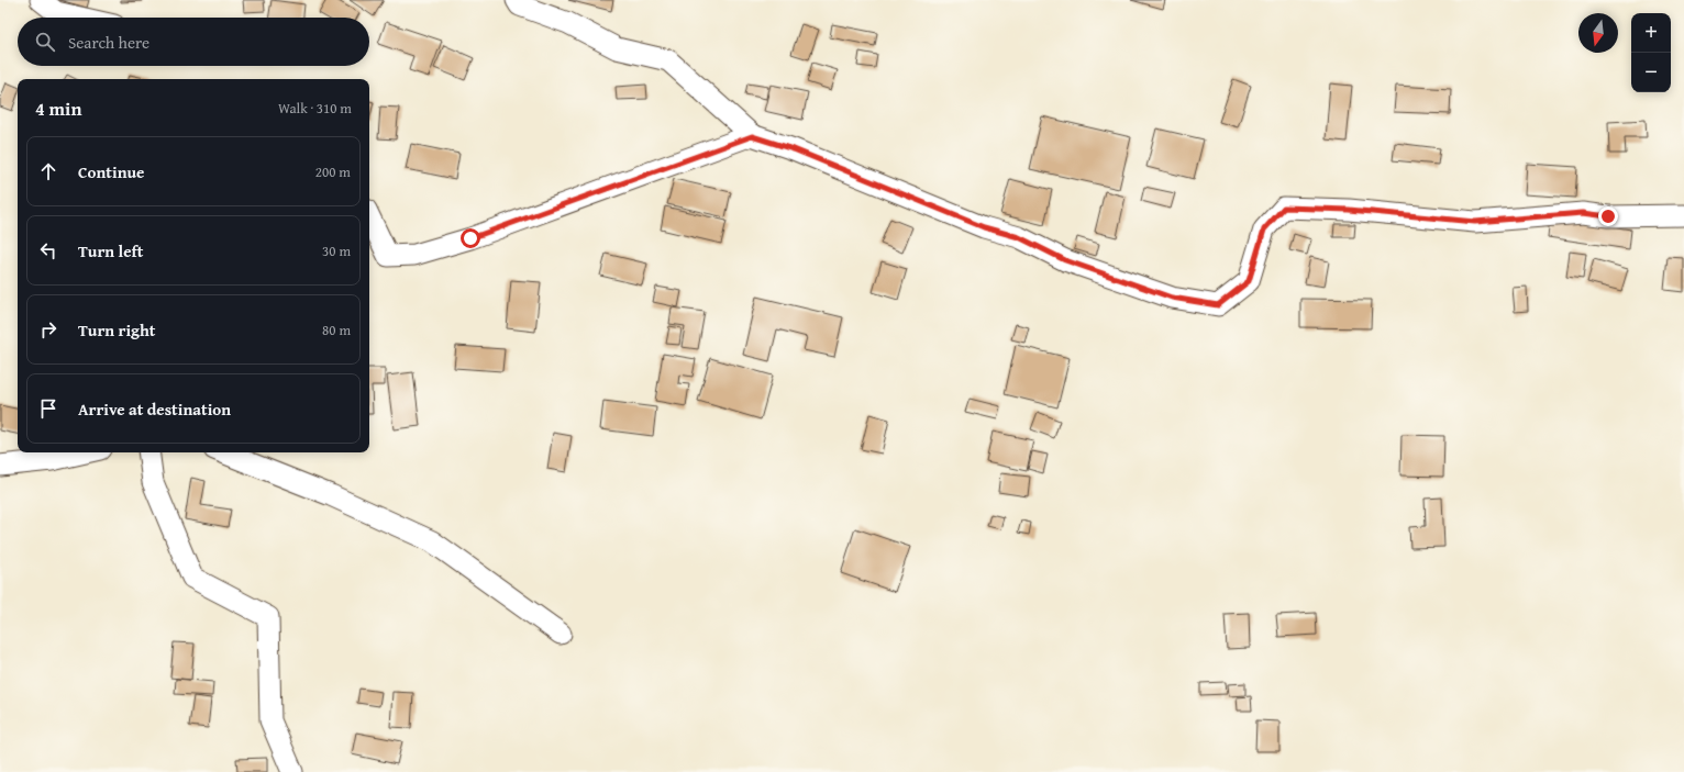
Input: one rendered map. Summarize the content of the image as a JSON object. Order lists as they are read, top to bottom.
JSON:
{
  "north": "bottom",
  "page": {
    "map_buttons": ["+", "−"],
    "search": "Search here",
    "heading": ["4 min", "Walk · 310 m"],
    "list": [
      ["Continue", "200 m"],
      ["Turn left", "30 m"],
      ["Turn right", "80 m"],
      "Arrive at destination"
    ]
  }
}
